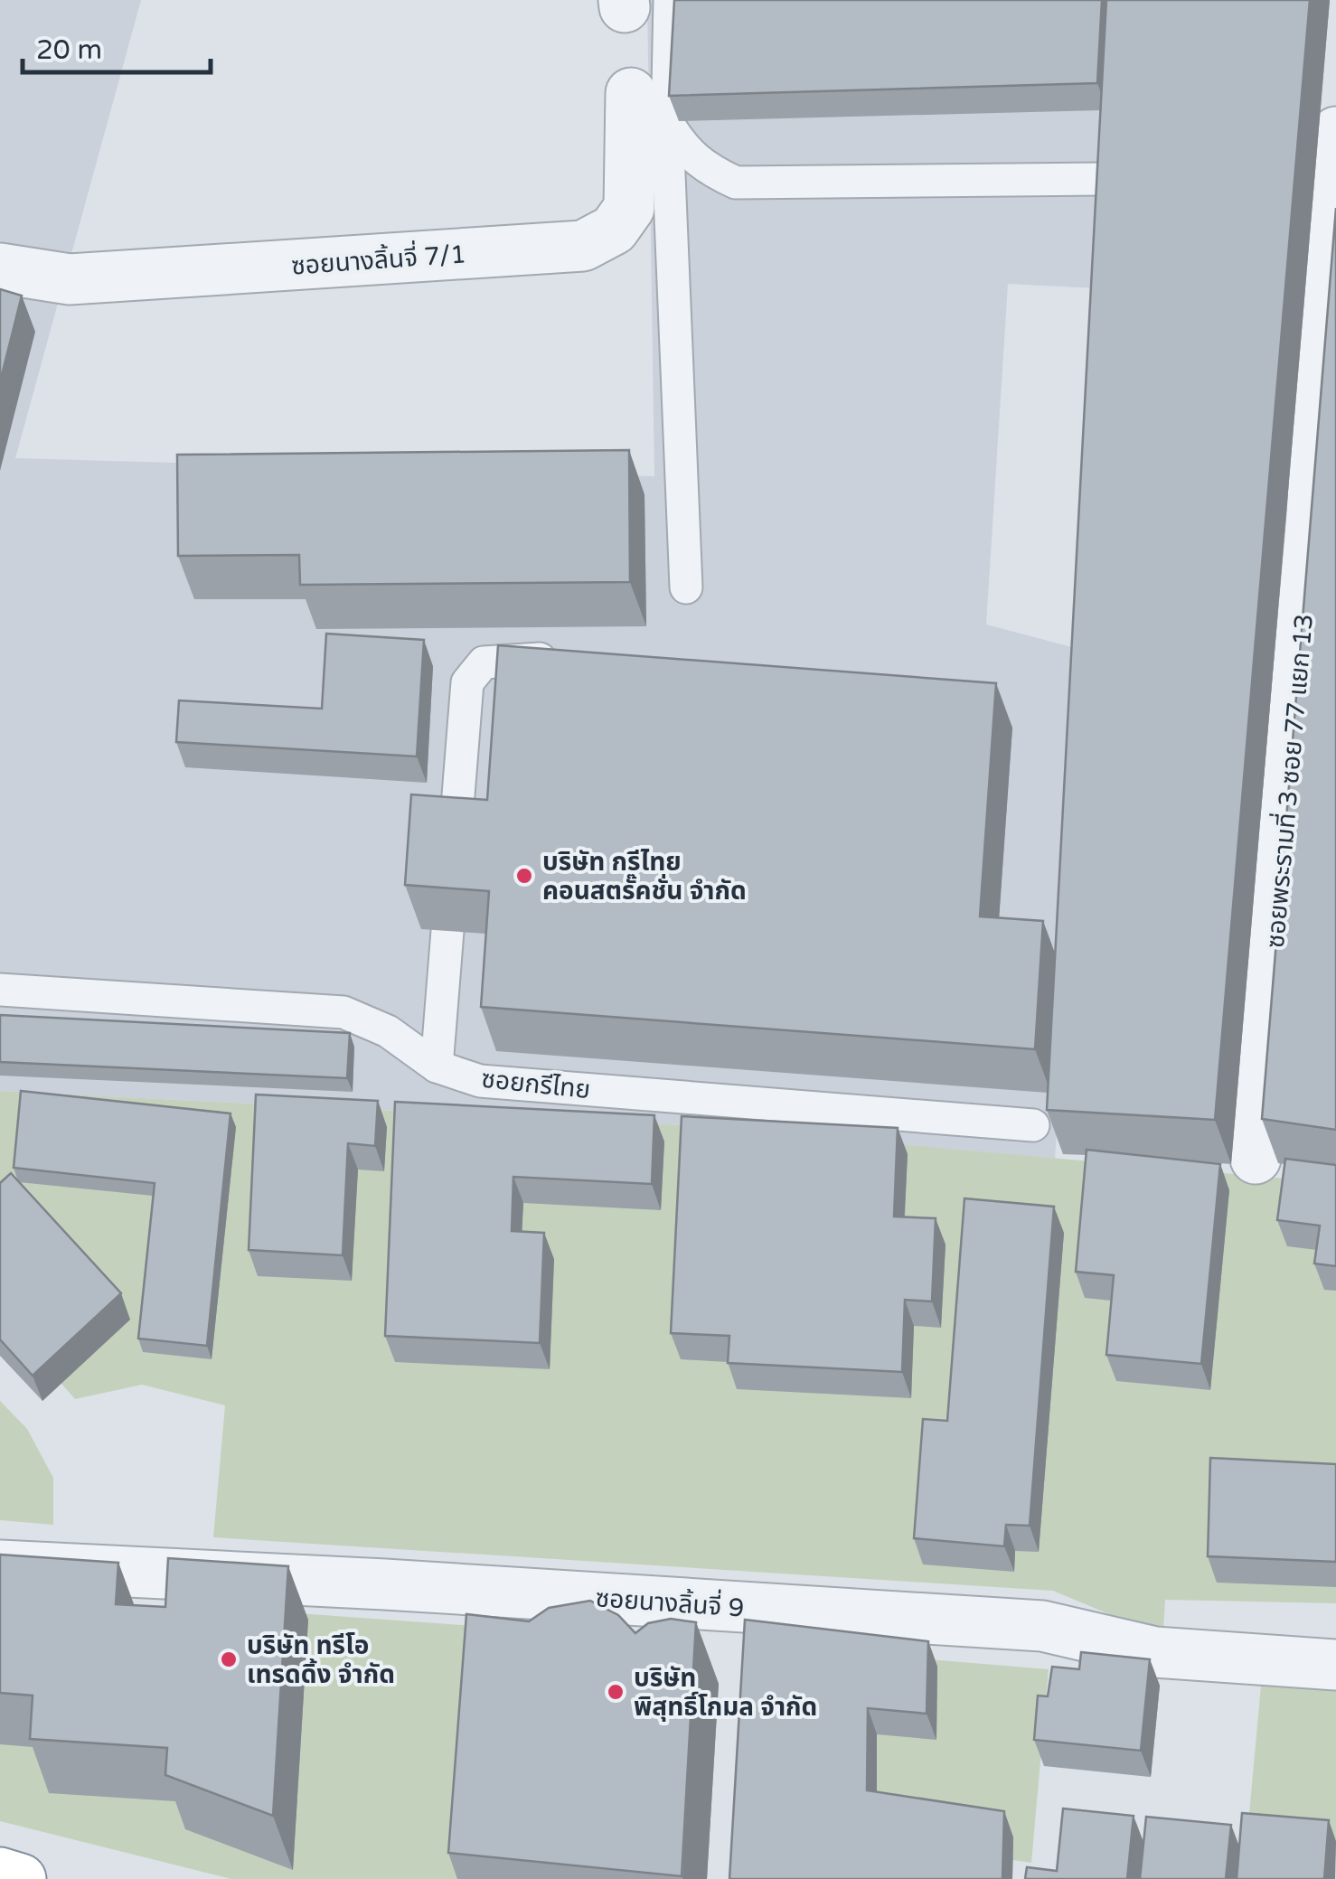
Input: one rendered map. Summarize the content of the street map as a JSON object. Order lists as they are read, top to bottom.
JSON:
{
  "streets": {
    "street": ["ซอยนางลิ้นจี่ 7/1", "ซอยพระรามที่ 3 ซอย 77 แยก 13", "ซอยนางลิ้นจี่ 9"],
    "lane": ["ซอยกรีไทย"]
  },
  "places": ["บริษัท กรีไทย คอนสตรั๊คชั่น จำกัด", "บริษัท ทรีโอ เทรดดิ้ง จำกัด", "บริษัท พิสุทธิ์โกมล จำกัด"],
  "scale_bar": "20 m"
}
